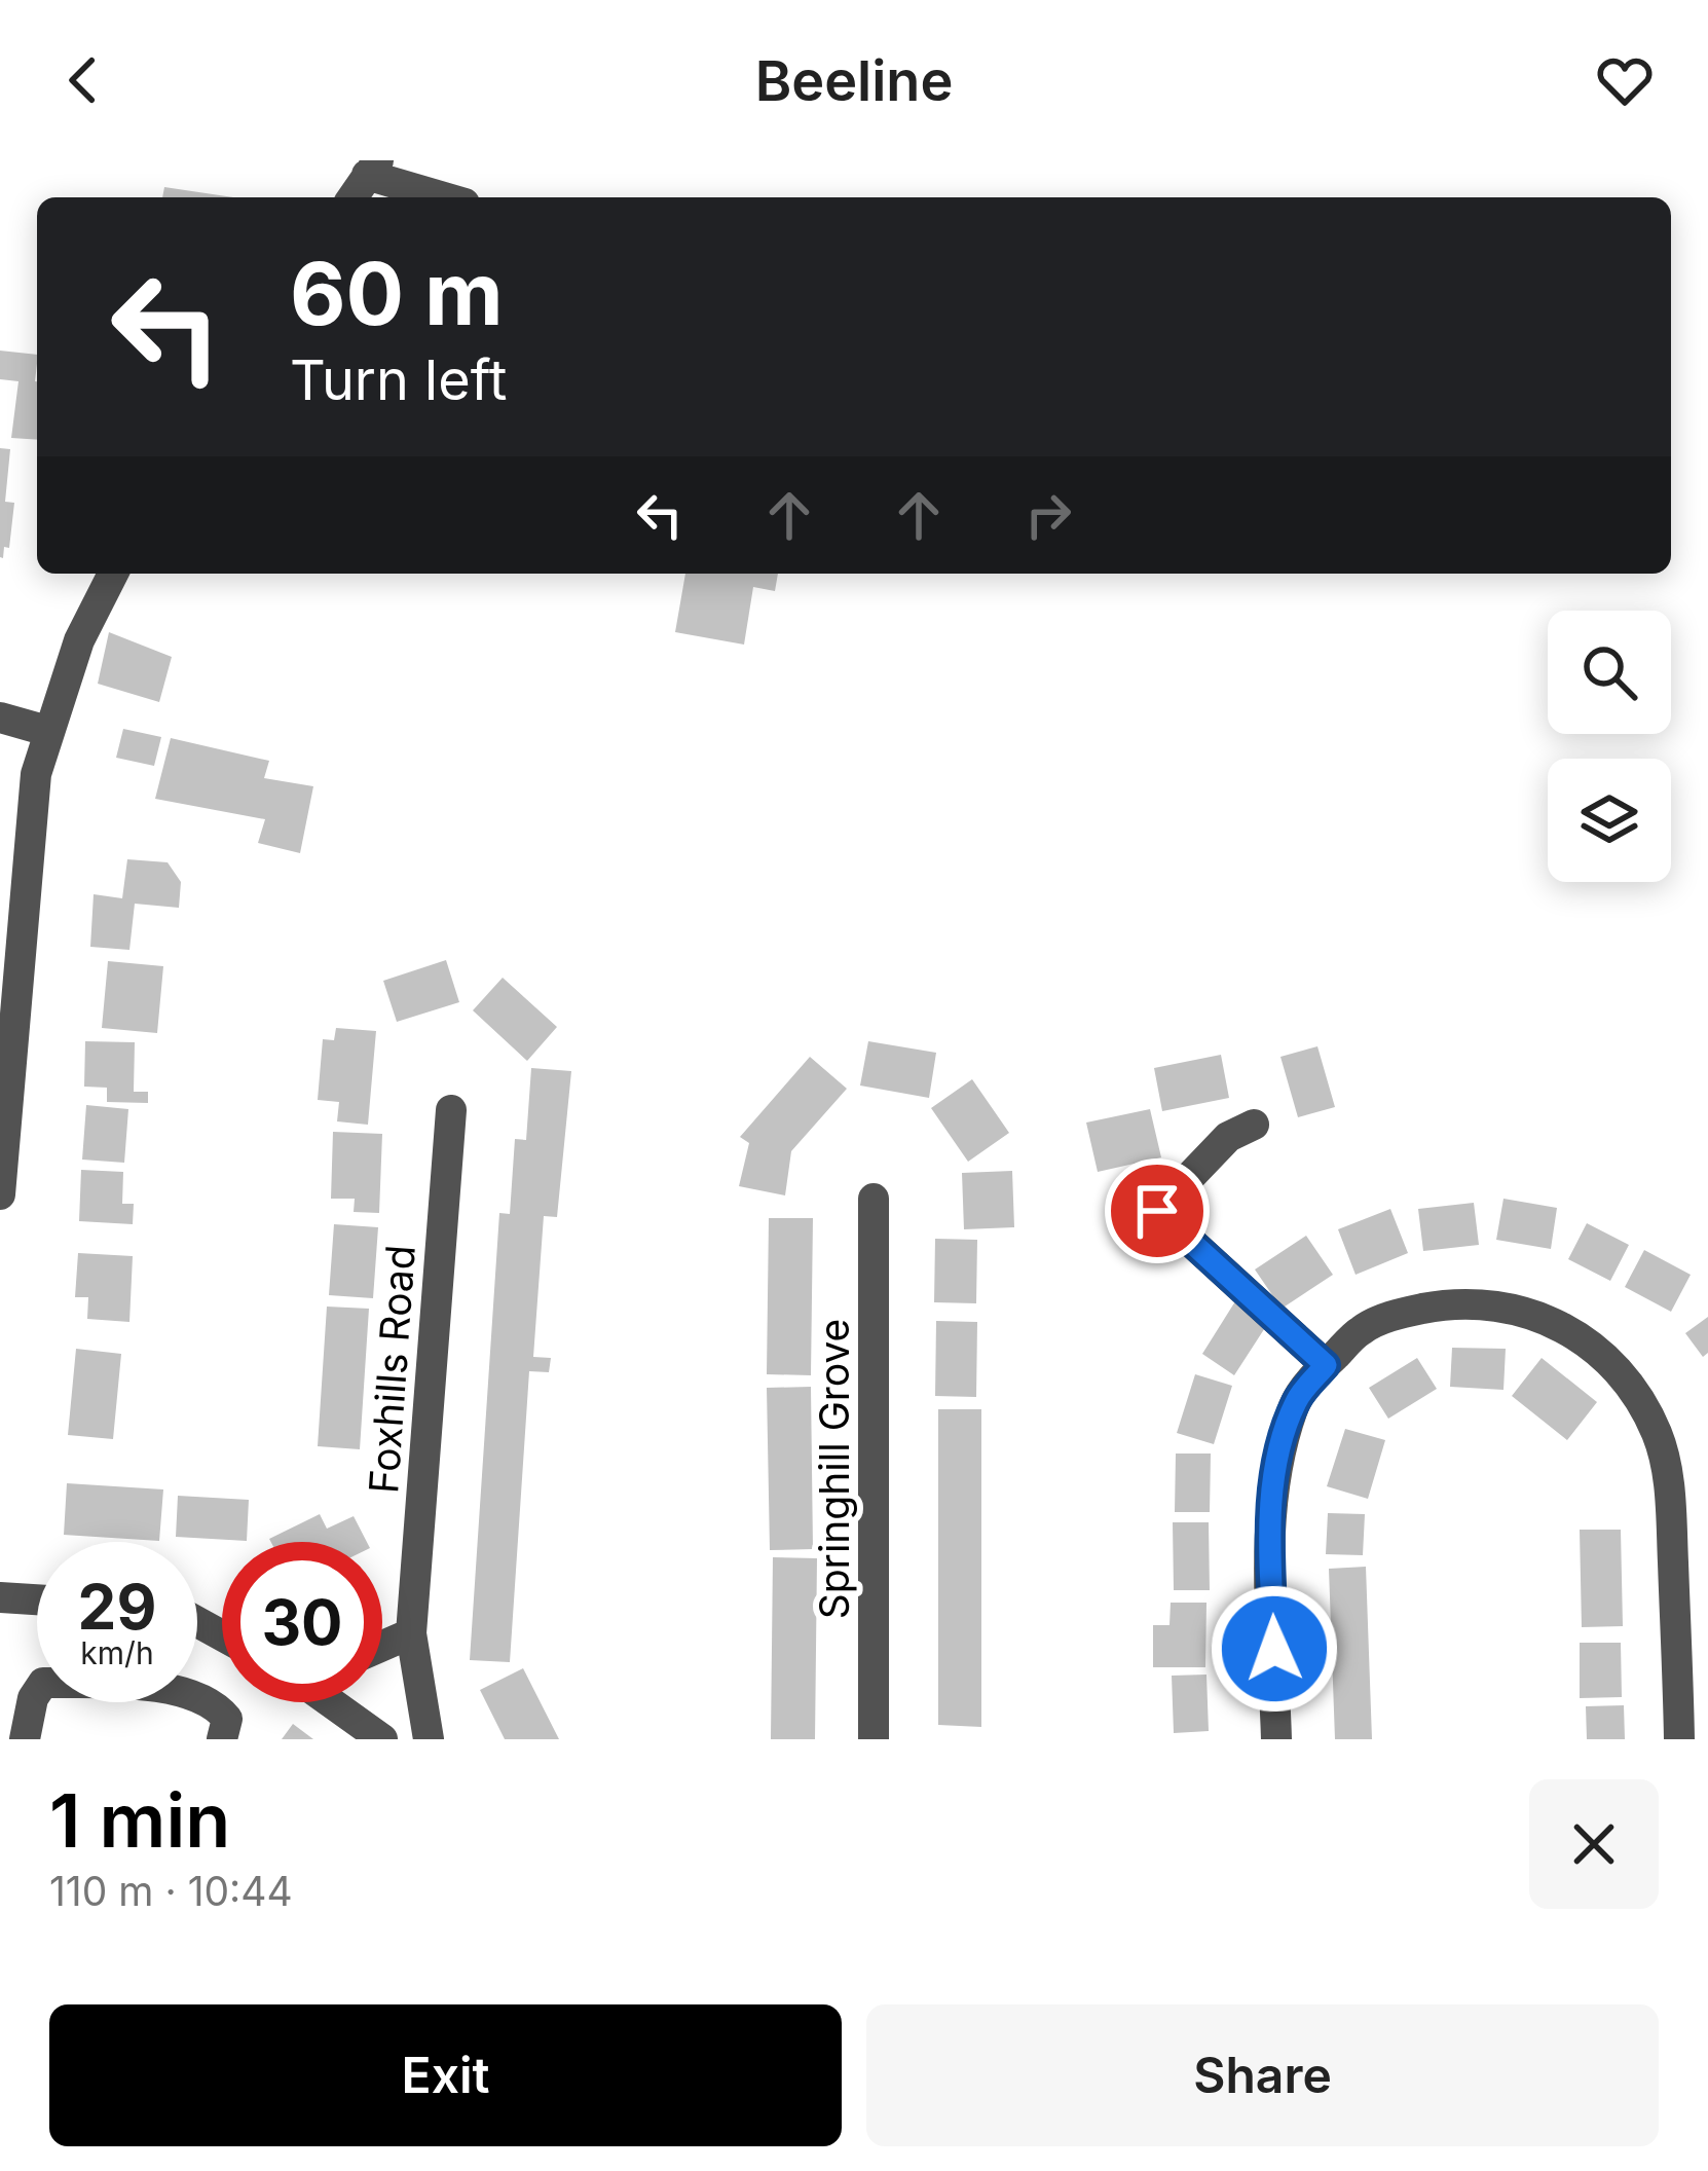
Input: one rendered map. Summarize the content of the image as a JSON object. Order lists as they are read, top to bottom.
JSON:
{
  "streets": {
    "street": ["Foxhills Road", "Springhill Grove"]
  },
  "page": {
    "header": "Beeline",
    "turn": ["60 m", "Turn left"],
    "speed": "29 km/h",
    "limit": "30",
    "heading": ["1 min", "110 m · 10:44"],
    "buttons": ["Exit", "Share"]
  }
}
